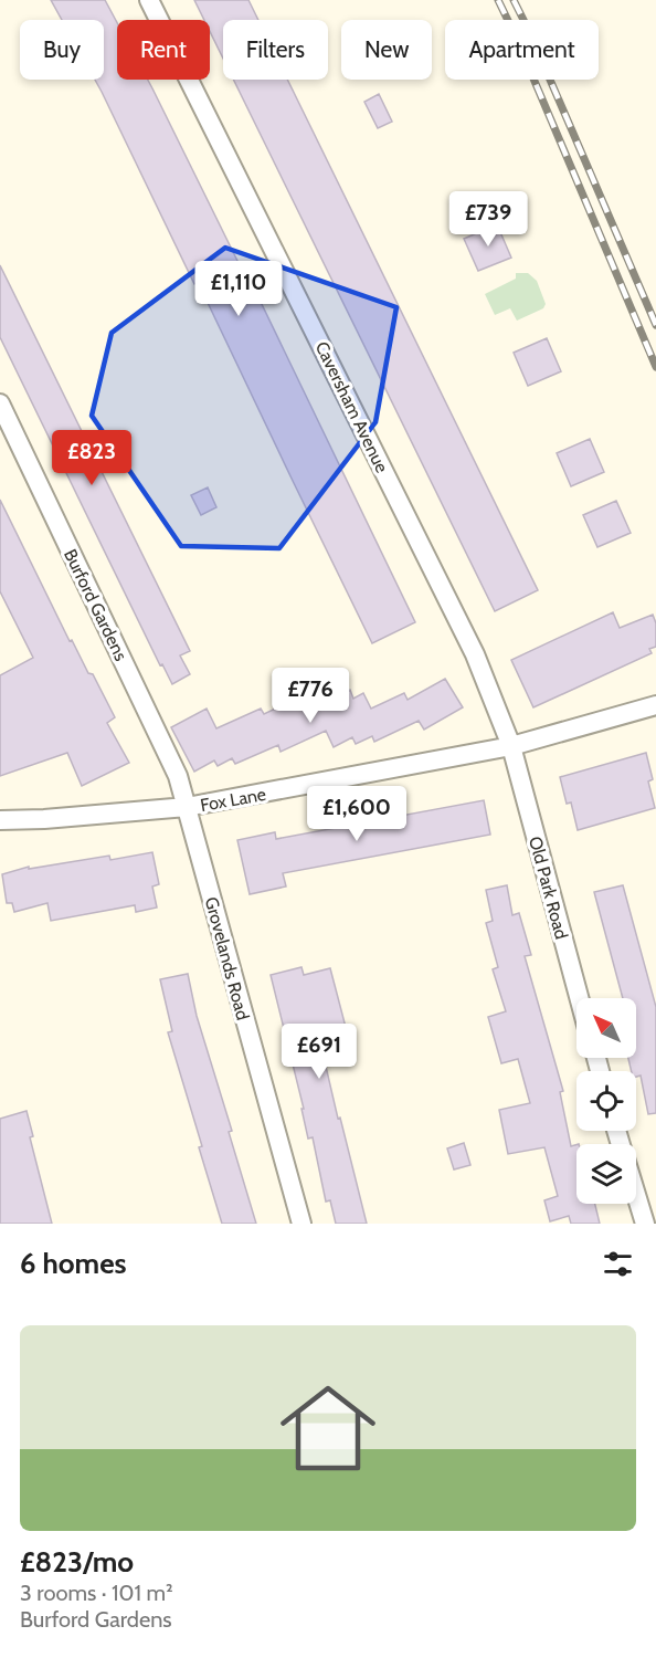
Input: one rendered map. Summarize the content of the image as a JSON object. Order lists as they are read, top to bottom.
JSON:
{
  "streets": {
    "street": [
      "Caversham Avenue",
      "Burford Gardens",
      "Fox Lane",
      "Old Park Road",
      "Grovelands Road"
    ]
  },
  "crossings": [
    ["Caversham Avenue", "Fox Lane"],
    ["Caversham Avenue", "Old Park Road"],
    ["Burford Gardens", "Fox Lane"],
    ["Burford Gardens", "Grovelands Road"],
    ["Fox Lane", "Old Park Road"],
    ["Fox Lane", "Grovelands Road"]
  ],
  "north": "top left",
  "page": {
    "chip": [
      "Buy",
      "Rent",
      "Filters",
      "New",
      "Apartment"
    ],
    "price": [
      "£739",
      "£1,110",
      "£823",
      "£776",
      "£1,600",
      "£691"
    ],
    "heading": "6 homes",
    "list": [
      {
        "name": "£823/mo",
        "note": "3 rooms · 101 m² · Burford Gardens"
      }
    ]
  }
}
